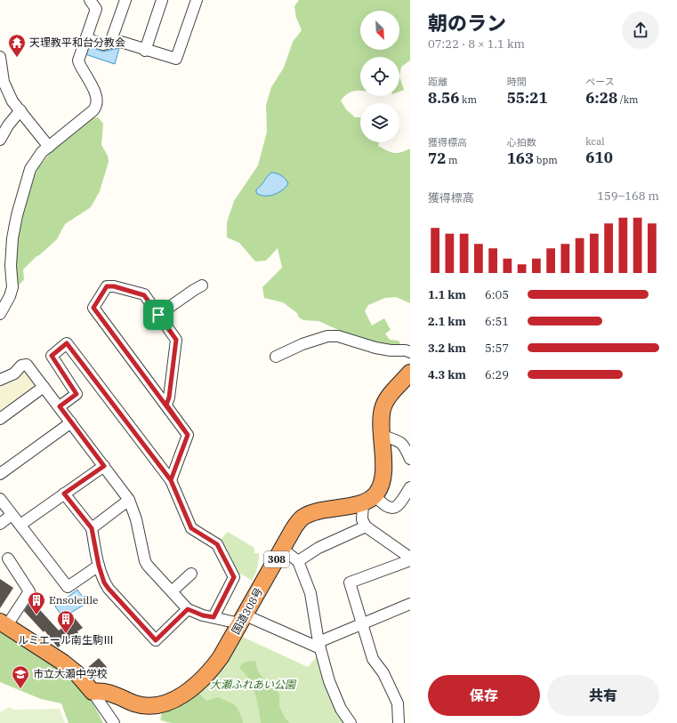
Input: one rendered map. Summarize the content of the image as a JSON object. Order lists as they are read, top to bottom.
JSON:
{
  "streets": {
    "highway": ["308", "国道308号"]
  },
  "parks": ["大瀬ふれあい公園"],
  "places": {
    "temple": ["天理教平和台分教会"],
    "building": ["Ensoleille", "ルミエール南生駒Ⅲ"],
    "school or university": ["市立大瀬中学校"]
  },
  "north": "bottom right",
  "page": {
    "heading": ["朝のラン", "07:22 · 8 × 1.1 km"],
    "stats": [
      ["距離", "8.56 km"],
      ["時間", "55:21"],
      ["ペース", "6:28 /km"],
      ["獲得標高", "72 m"],
      ["心拍数", "163 bpm"],
      ["kcal", "610"]
    ],
    "chart": ["獲得標高", "159–168 m"],
    "list": [
      {
        "name": "1.1 km",
        "note": "6:05"
      },
      {
        "name": "2.1 km",
        "note": "6:51"
      },
      {
        "name": "3.2 km",
        "note": "5:57"
      },
      {
        "name": "4.3 km",
        "note": "6:29"
      }
    ],
    "buttons": ["保存", "共有"]
  }
}
